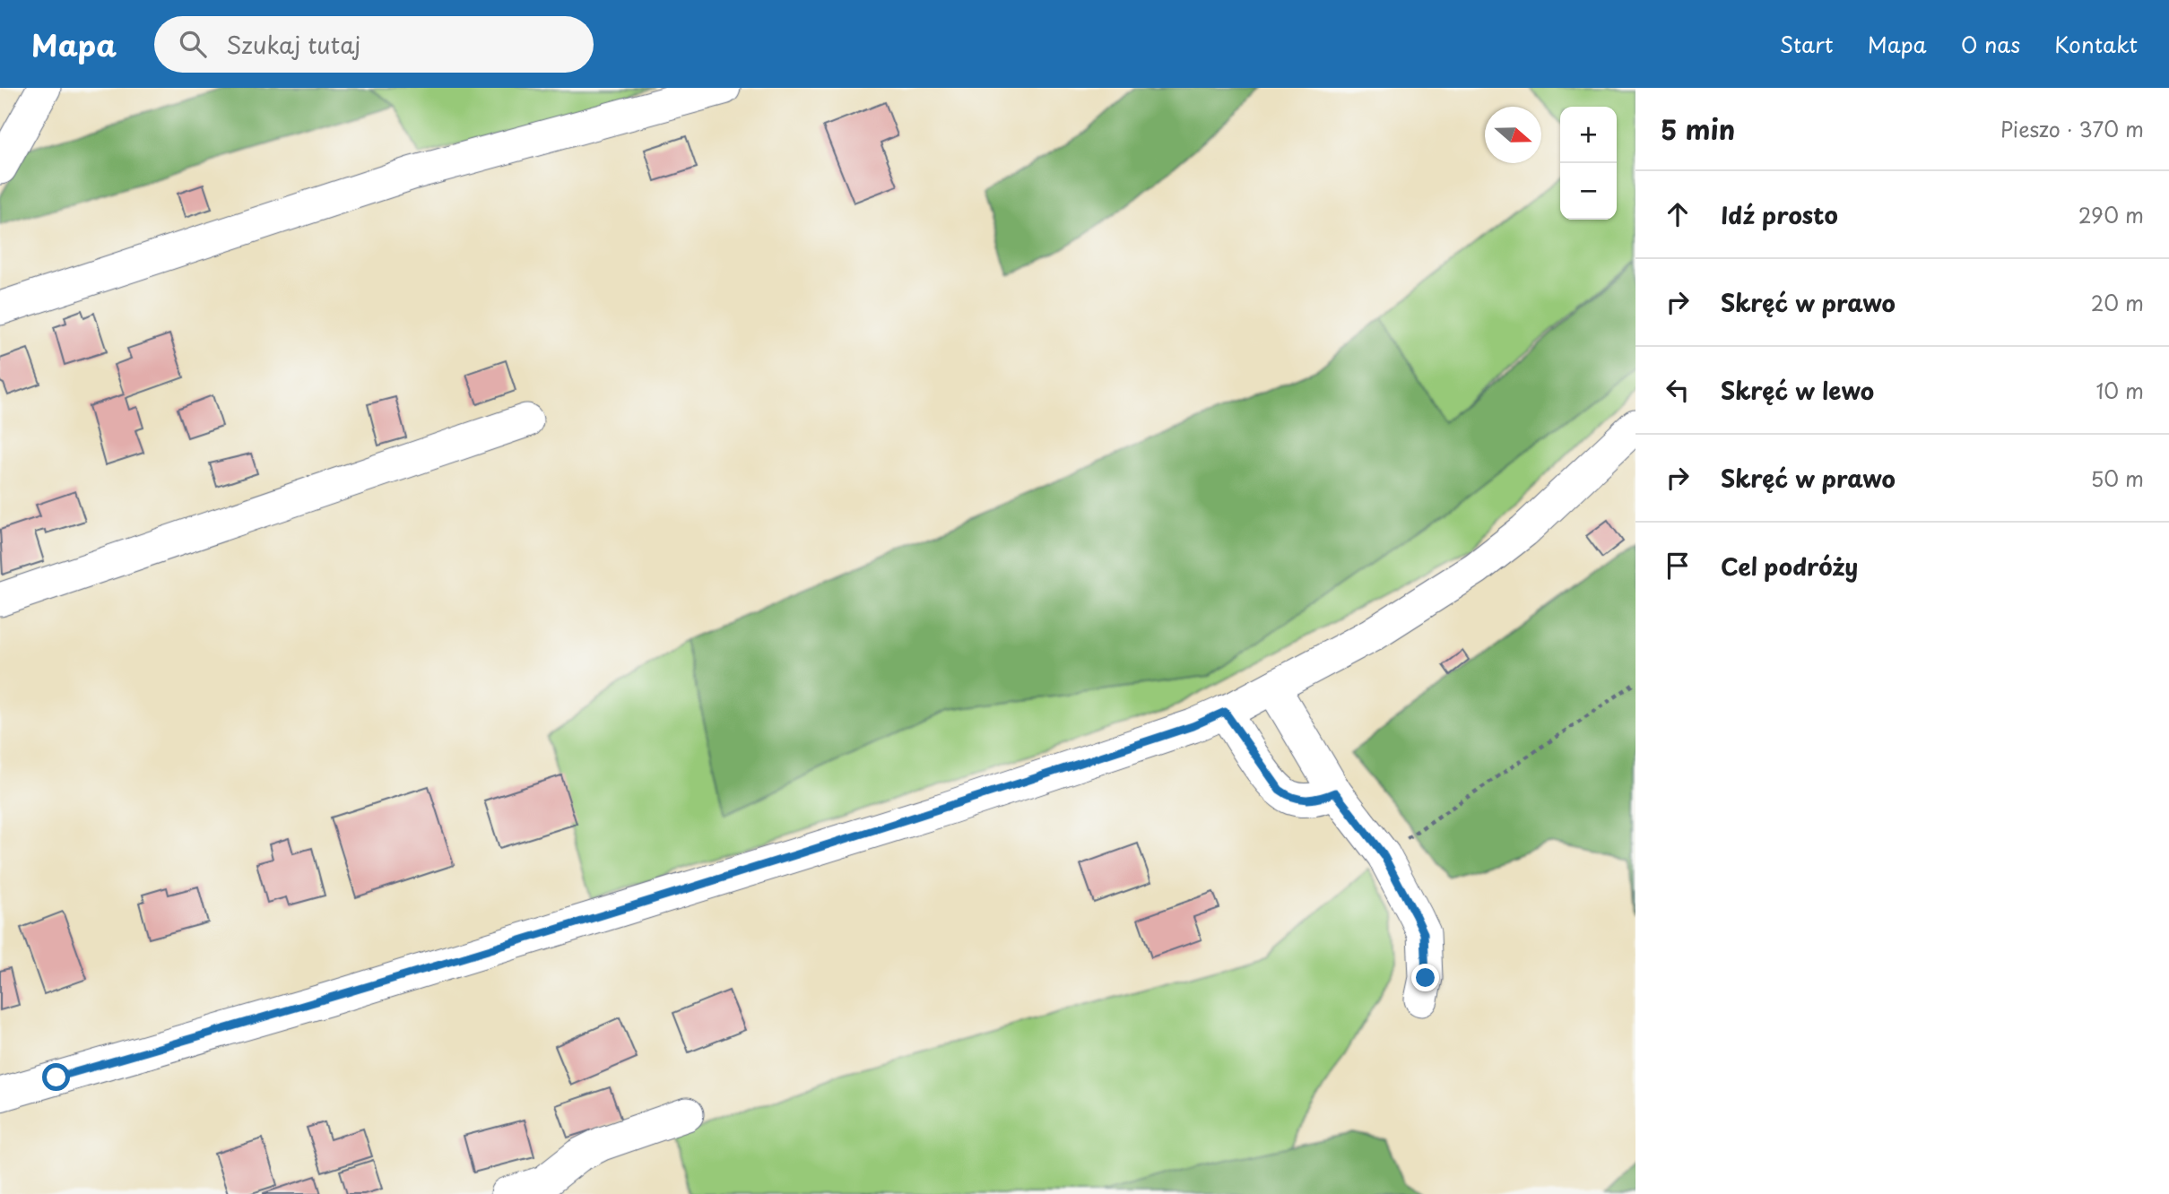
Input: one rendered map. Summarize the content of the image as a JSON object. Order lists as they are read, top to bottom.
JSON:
{
  "north": "right",
  "page": {
    "header": "Mapa",
    "search": "Szukaj tutaj",
    "nav": [
      "Start",
      "Mapa",
      "O nas",
      "Kontakt"
    ],
    "heading": ["5 min", "Pieszo · 370 m"],
    "map_buttons": ["+", "−"],
    "list": [
      ["Idź prosto", "290 m"],
      ["Skręć w prawo", "20 m"],
      ["Skręć w lewo", "10 m"],
      ["Skręć w prawo", "50 m"],
      "Cel podróży"
    ]
  }
}
